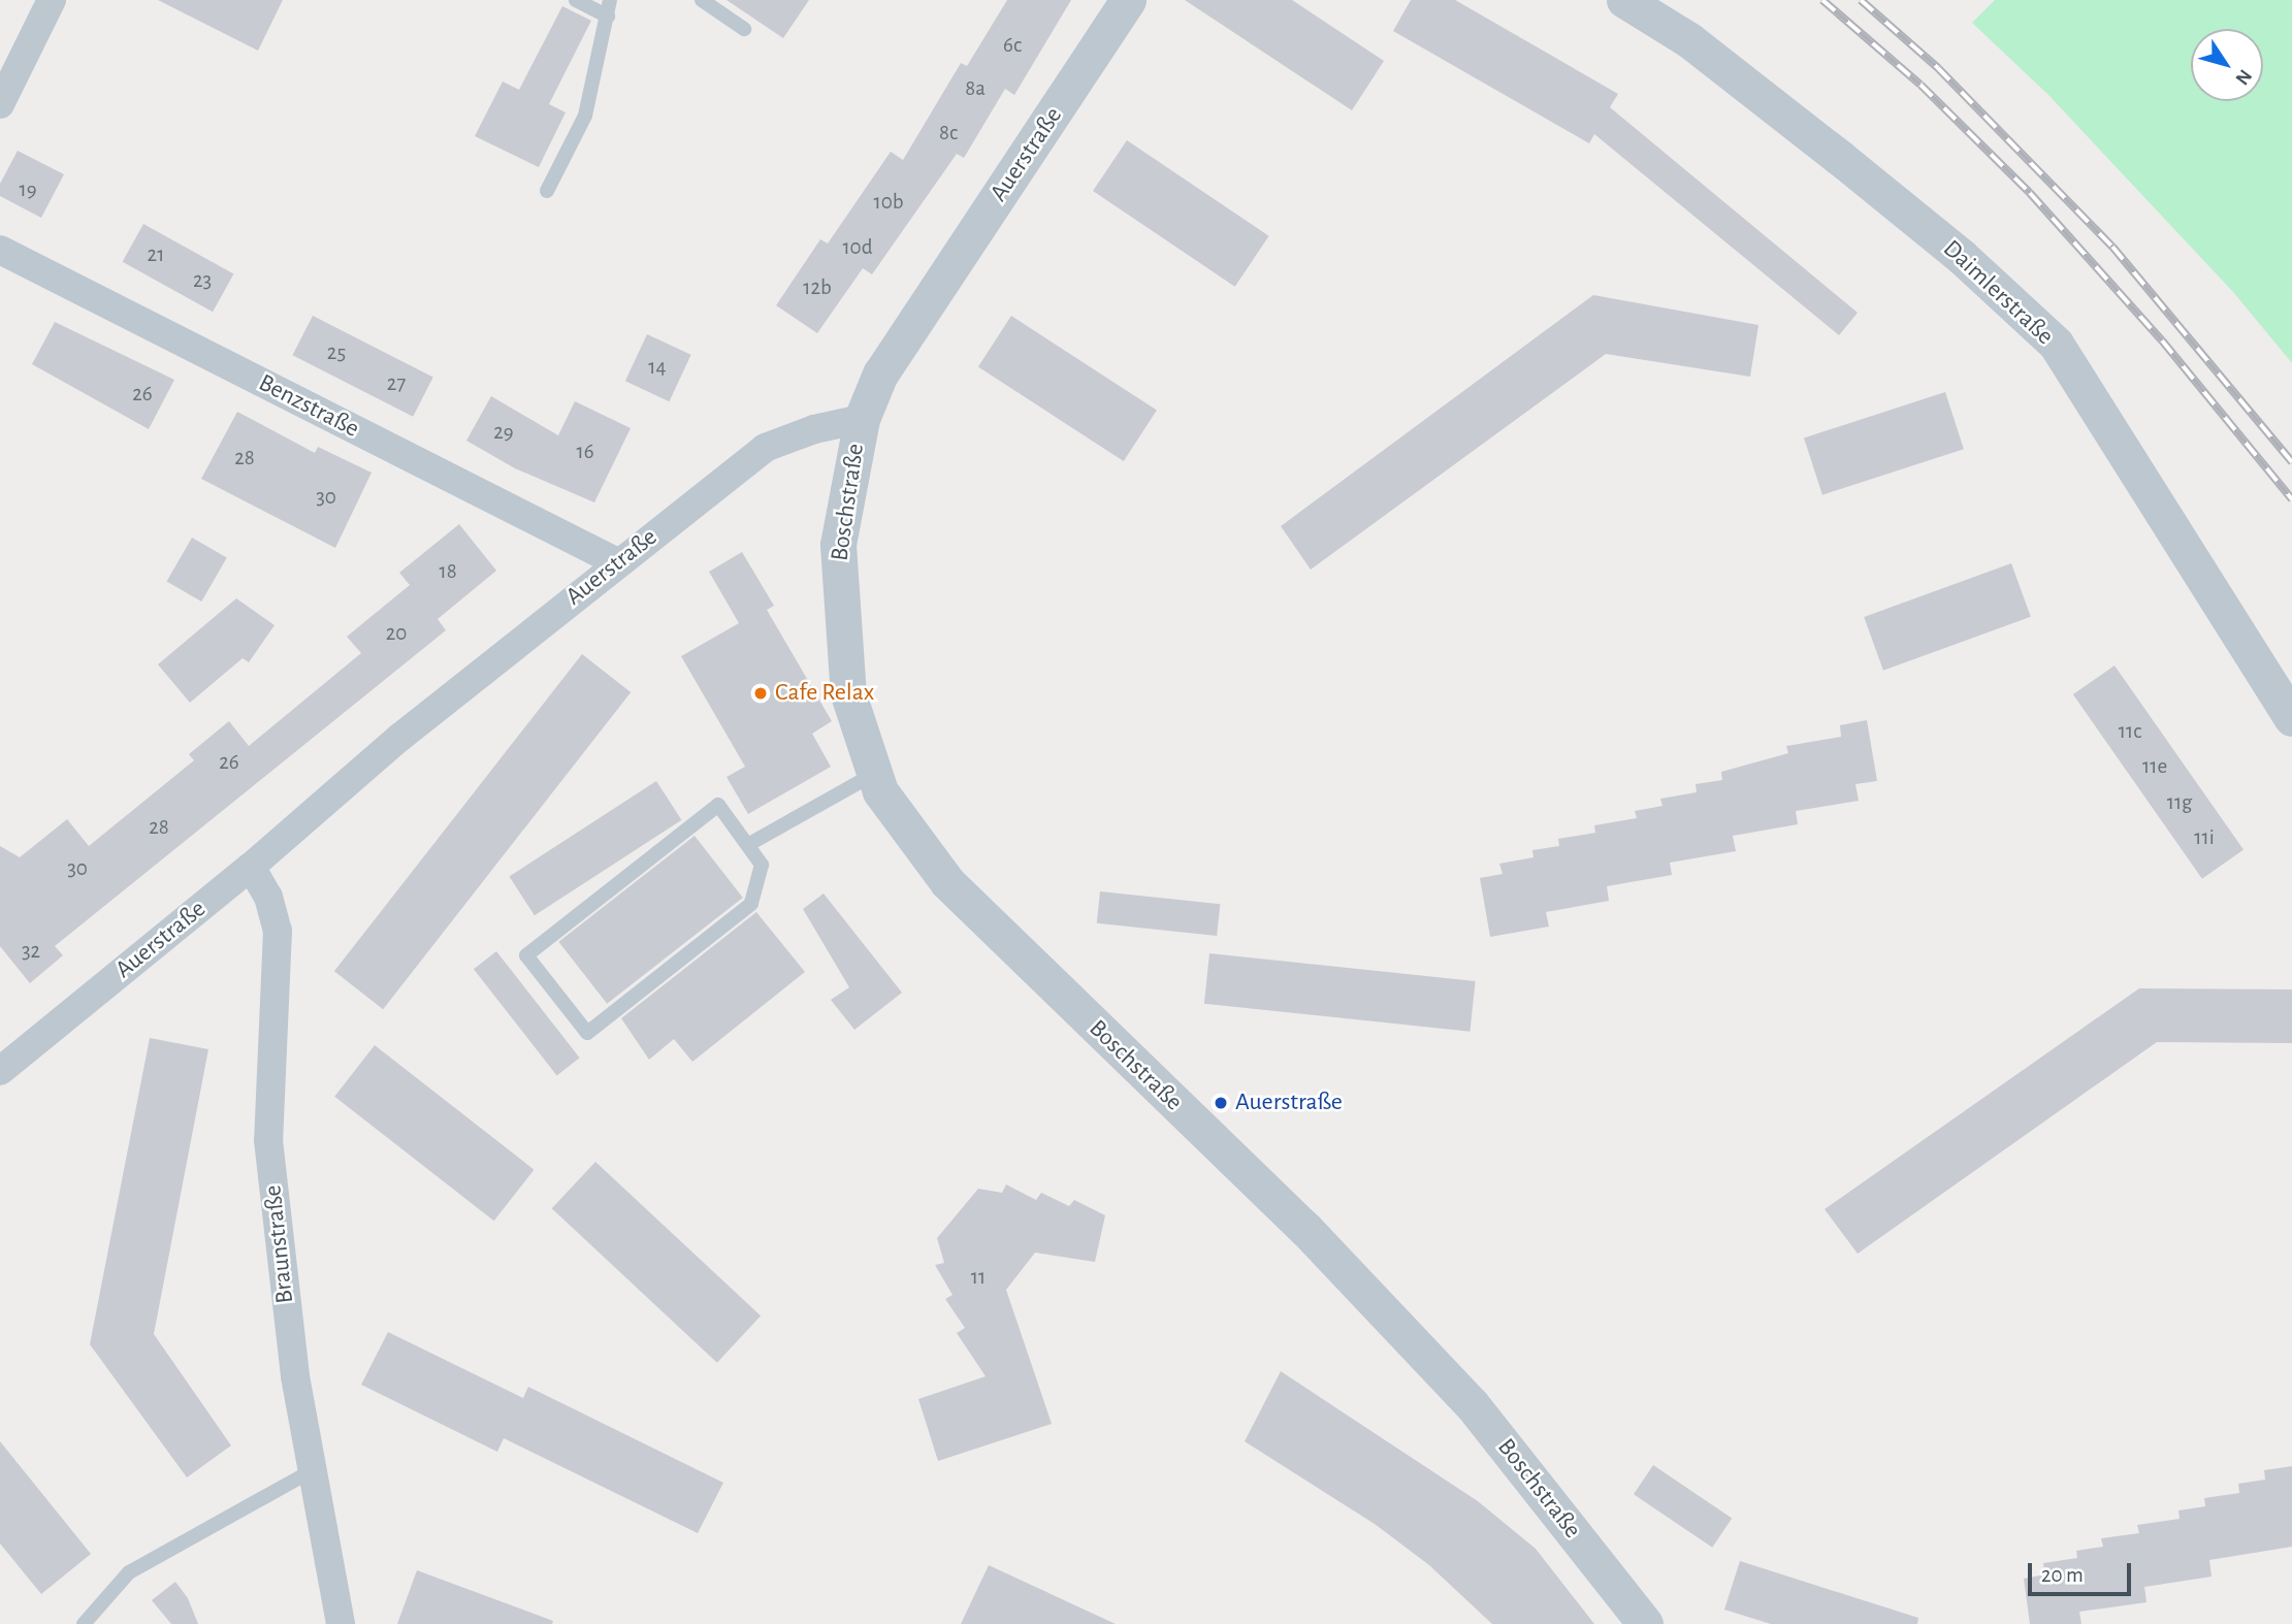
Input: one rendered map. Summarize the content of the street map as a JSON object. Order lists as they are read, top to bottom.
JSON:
{
  "streets": {
    "street": [
      "Auerstraße",
      "Daimlerstraße",
      "Benzstraße",
      "Boschstraße",
      "Braunstraße"
    ]
  },
  "crossings": [
    ["Auerstraße", "Benzstraße"],
    ["Auerstraße", "Boschstraße"],
    ["Auerstraße", "Braunstraße"]
  ],
  "places": ["Cafe Relax", "Auerstraße"],
  "house_numbers": [
    "6c",
    "8a",
    "8c",
    "19",
    "10b",
    "10d",
    "21",
    "23",
    "12b",
    "25",
    "14",
    "27",
    "26",
    "29",
    "16",
    "28",
    "30",
    "18",
    "20",
    "11c",
    "26",
    "11e",
    "11g",
    "28",
    "11i",
    "30",
    "32",
    "11"
  ],
  "scale_bar": "20 m",
  "north": "bottom right"
}
